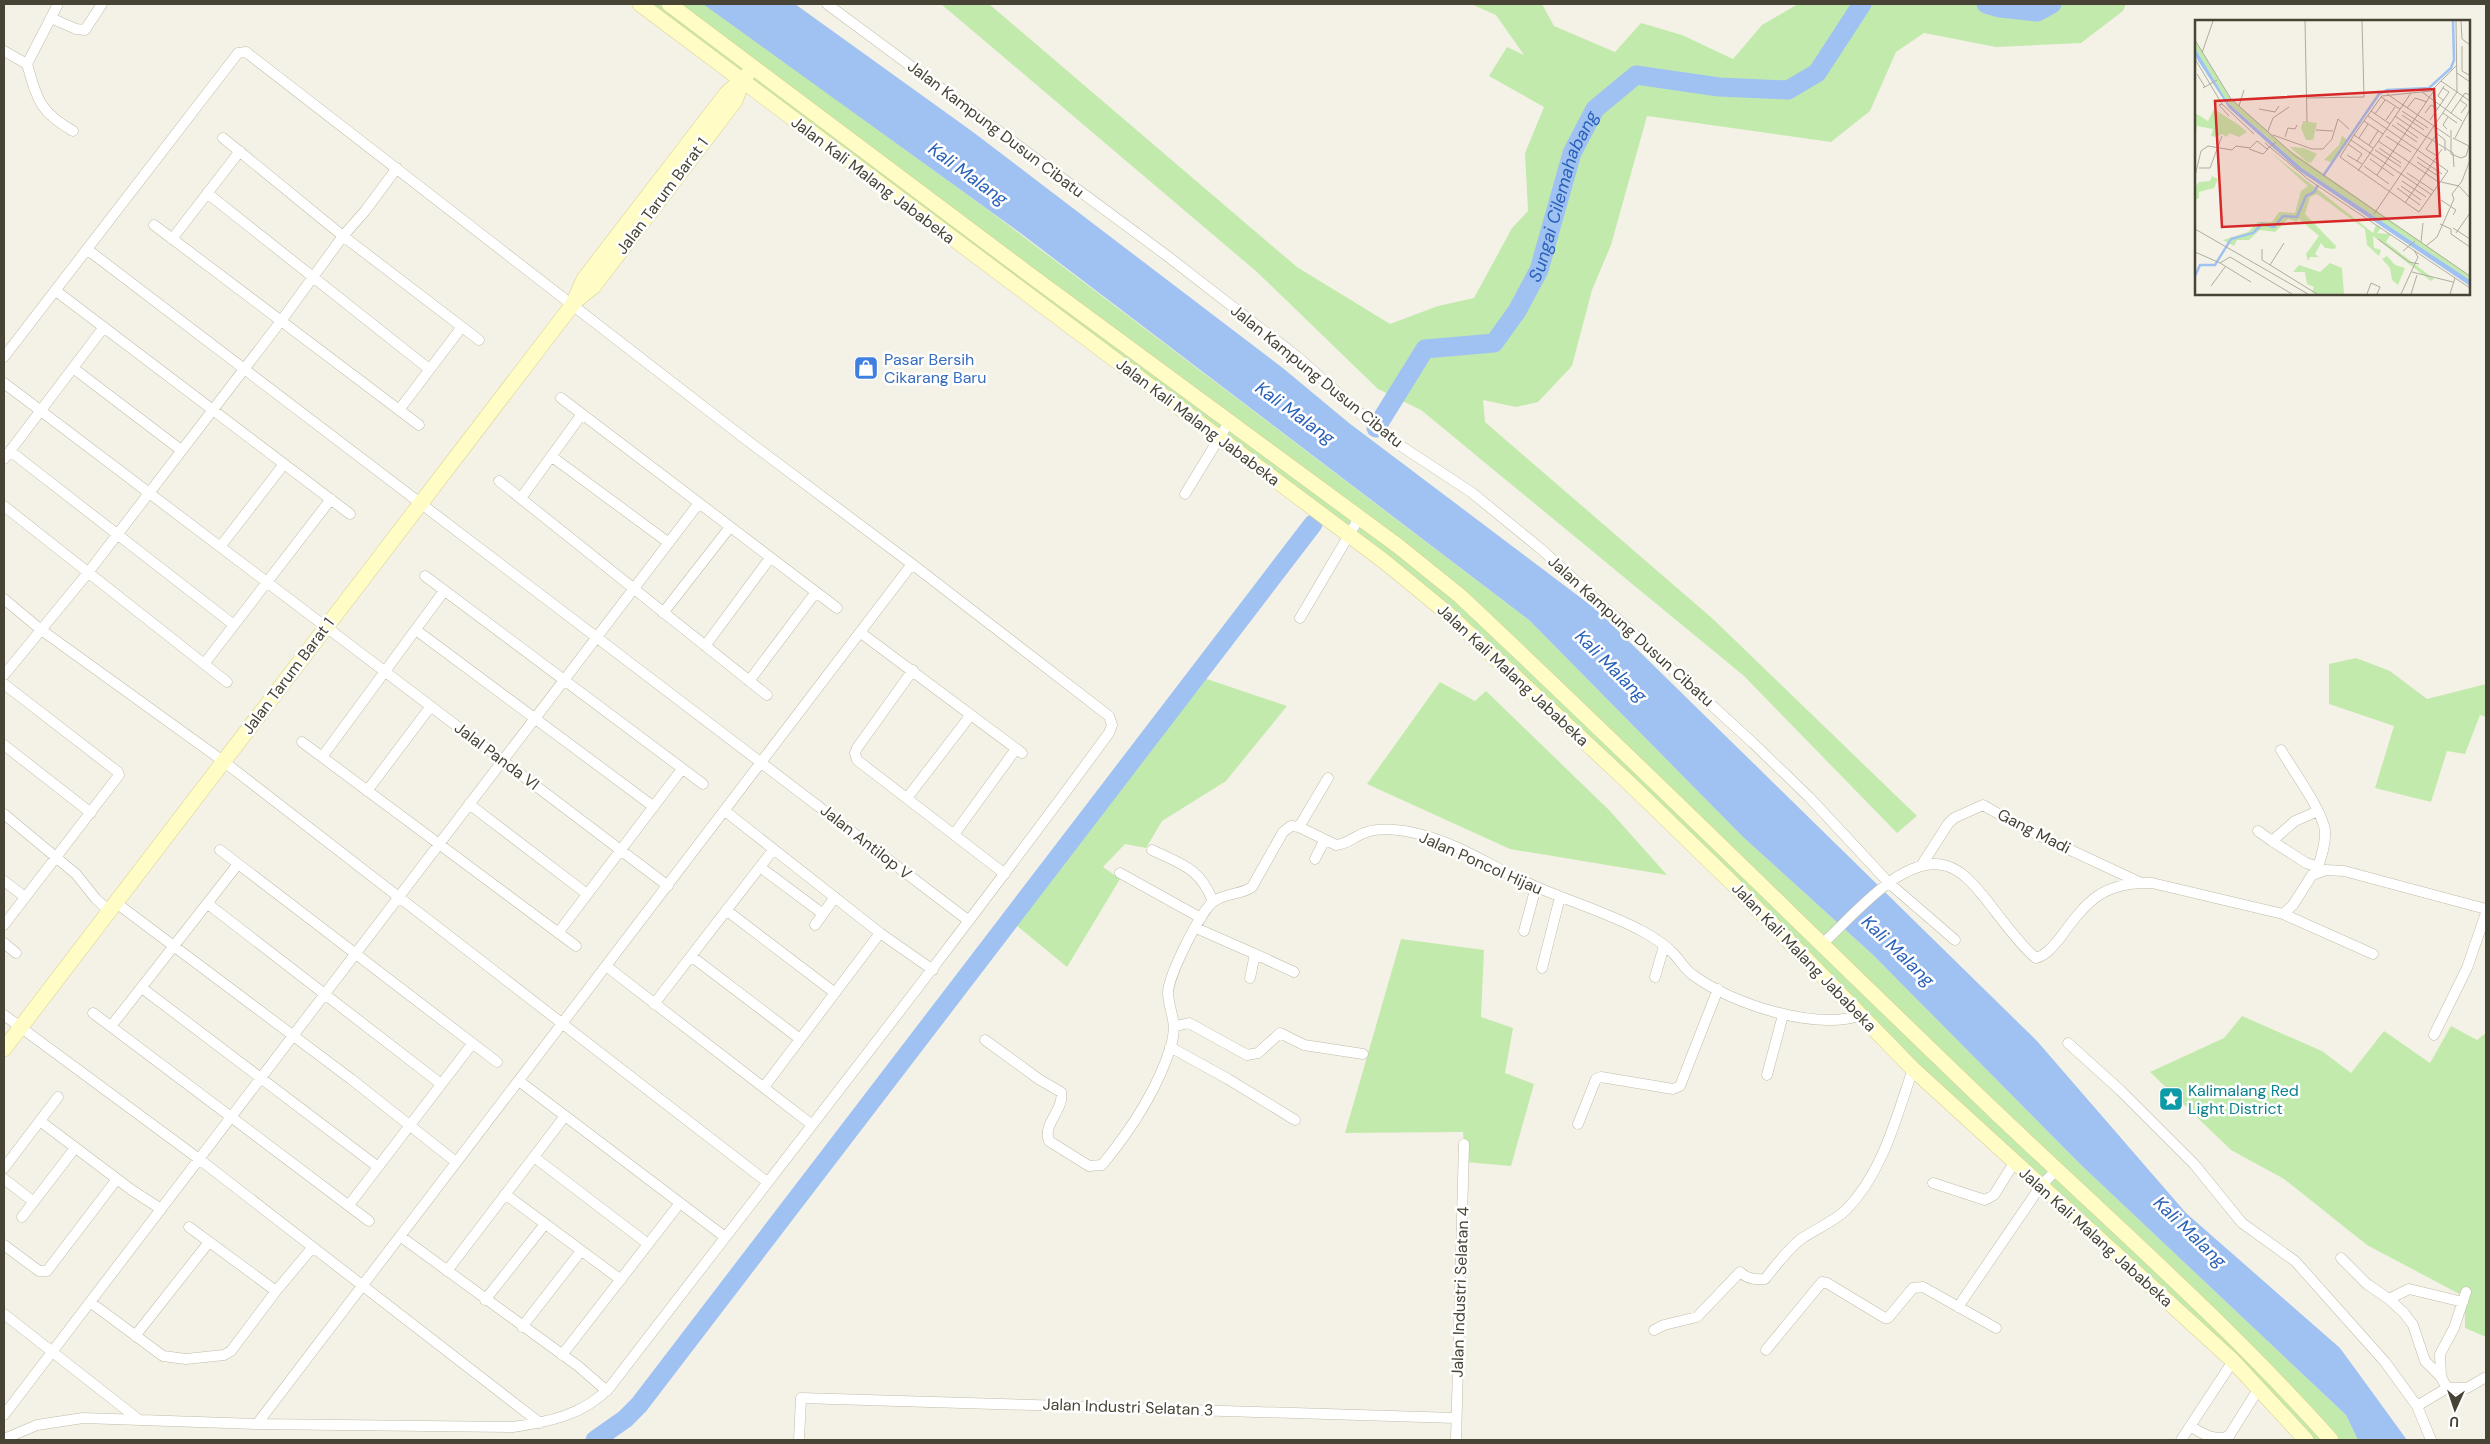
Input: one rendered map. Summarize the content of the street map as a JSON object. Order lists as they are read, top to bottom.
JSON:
{
  "streets": {
    "main road": ["Jalan Kali Malang Jababeka", "Jalan Tarum Barat 1"],
    "street": [
      "Jalan Kampung Dusun Cibatu",
      "Jalal Panda VI",
      "Gang Madi",
      "Jalan Antilop V",
      "Jalan Poncol Hijau",
      "Jalan Industri Selatan 4",
      "Jalan Industri Selatan 3"
    ]
  },
  "crossings": [
    ["Jalan Kali Malang Jababeka", "Jalan Tarum Barat 1"],
    ["Jalan Kali Malang Jababeka", "Jalan Poncol Hijau"],
    ["Jalan Tarum Barat 1", "Jalal Panda VI"],
    ["Jalan Tarum Barat 1", "Jalan Antilop V"],
    ["Jalan Industri Selatan 4", "Jalan Industri Selatan 3"]
  ],
  "water": ["Kali Malang", "Sungai Cilemahabang"],
  "places": {
    "shop": ["Pasar Bersih Cikarang Baru"],
    "place": ["Kalimalang Red Light District"]
  },
  "north": "bottom"
}
